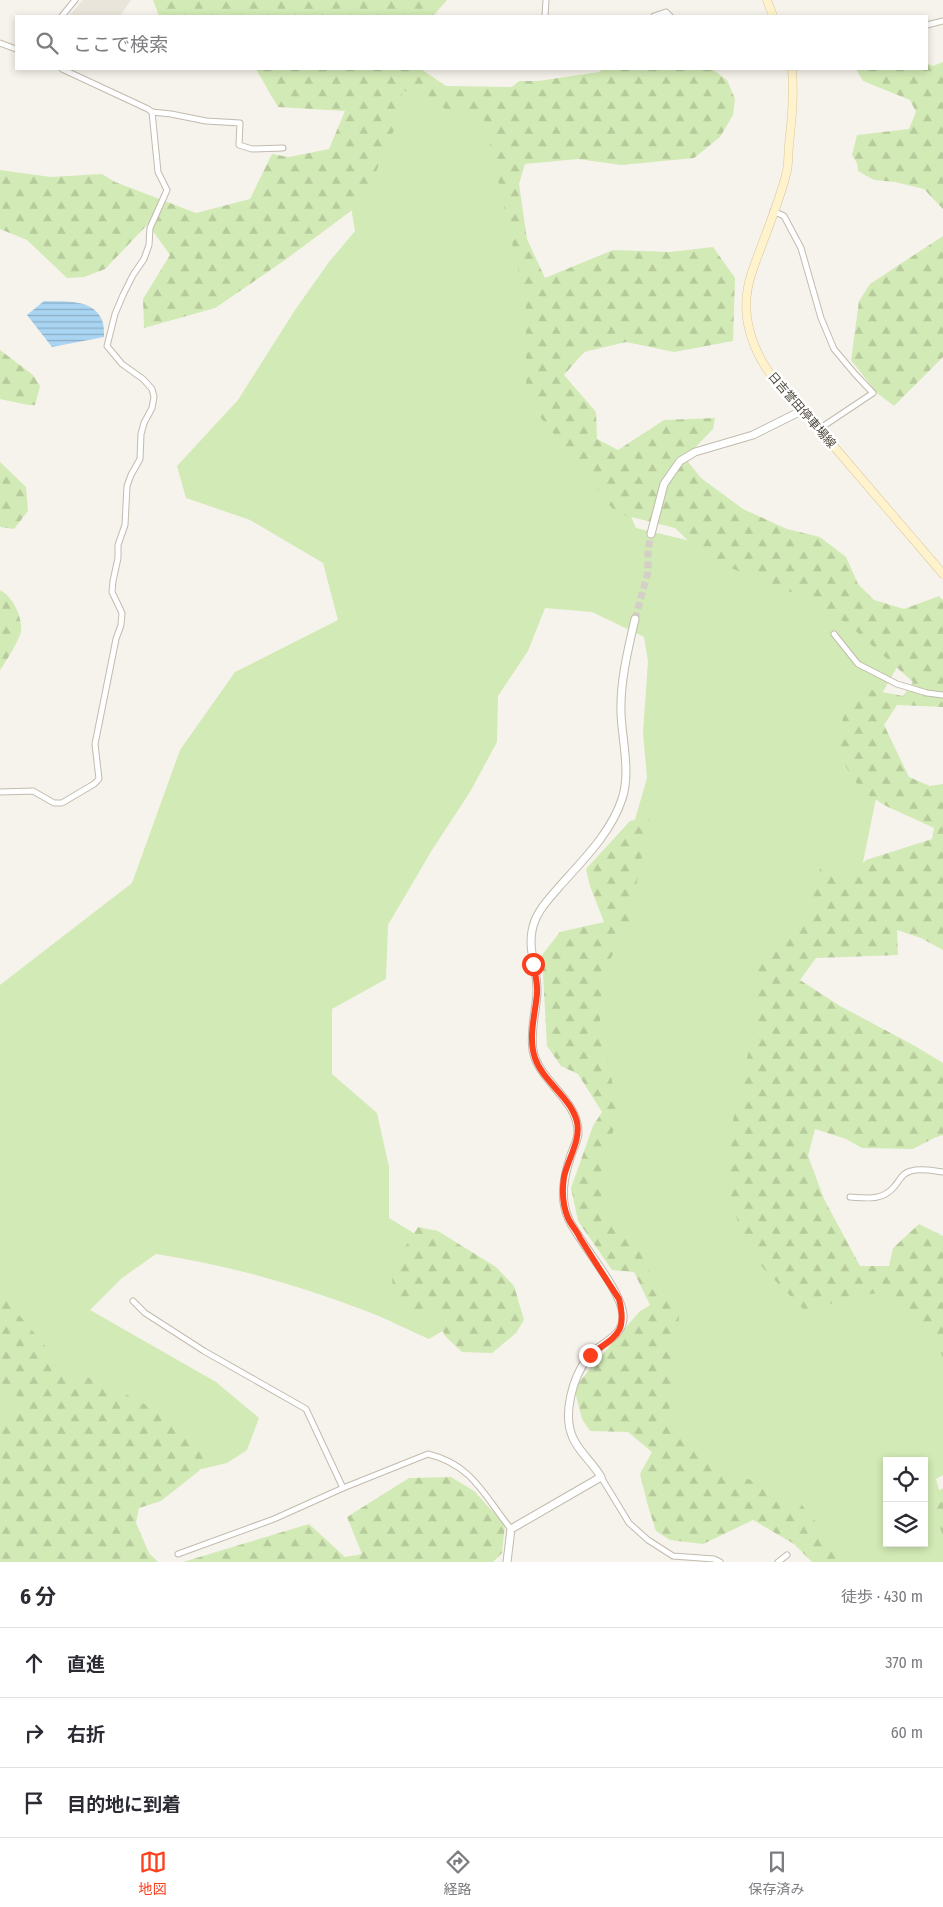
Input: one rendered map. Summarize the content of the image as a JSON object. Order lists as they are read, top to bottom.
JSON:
{
  "streets": {
    "main road": ["日吉誉田停車場線"]
  },
  "page": {
    "search": "ここで検索",
    "heading": ["6 分", "徒歩 · 430 m"],
    "list": [
      ["直進", "370 m"],
      ["右折", "60 m"],
      "目的地に到着"
    ],
    "nav": ["地図", "経路", "保存済み"]
  }
}
